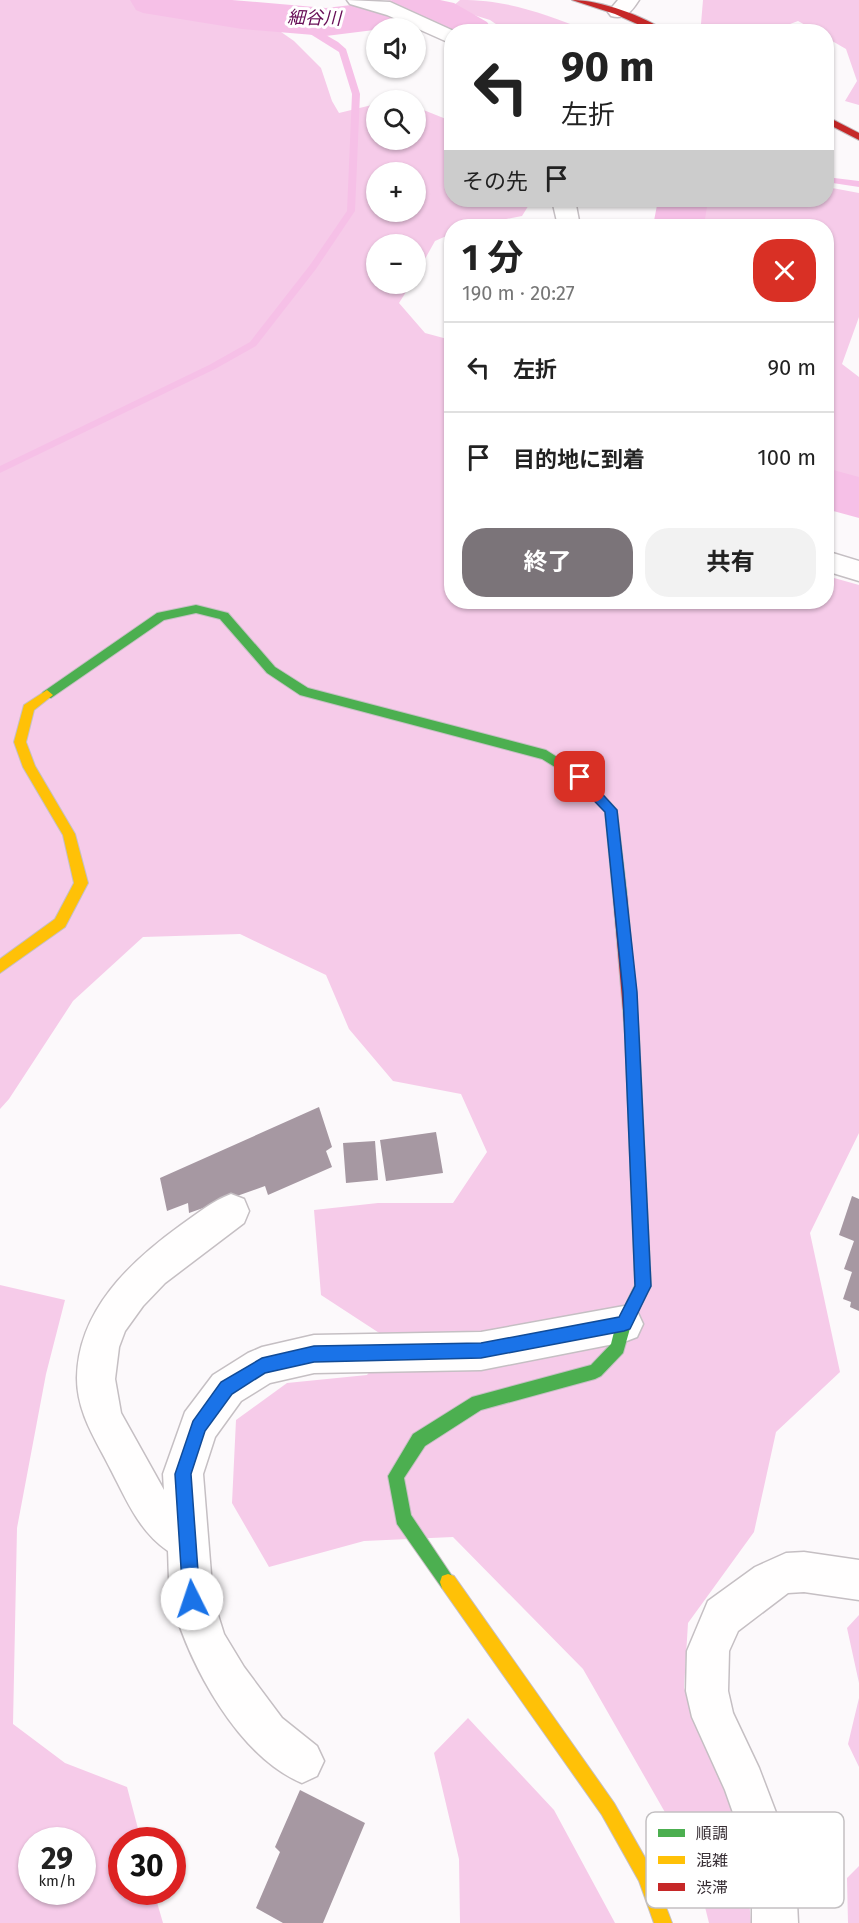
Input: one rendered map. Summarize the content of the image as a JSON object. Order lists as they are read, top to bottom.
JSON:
{
  "water": ["細谷川"],
  "legend": ["順調", "混雑", "渋滞"],
  "page": {
    "map_buttons": ["+", "−"],
    "turn": ["90 m", "左折"],
    "then": "その先",
    "heading": ["1 分", "190 m · 20:27"],
    "list": [
      {
        "name": "左折",
        "value": "90 m"
      },
      {
        "name": "目的地に到着",
        "value": "100 m"
      }
    ],
    "buttons": ["終了", "共有"],
    "speed": "29 km/h",
    "limit": "30"
  }
}
